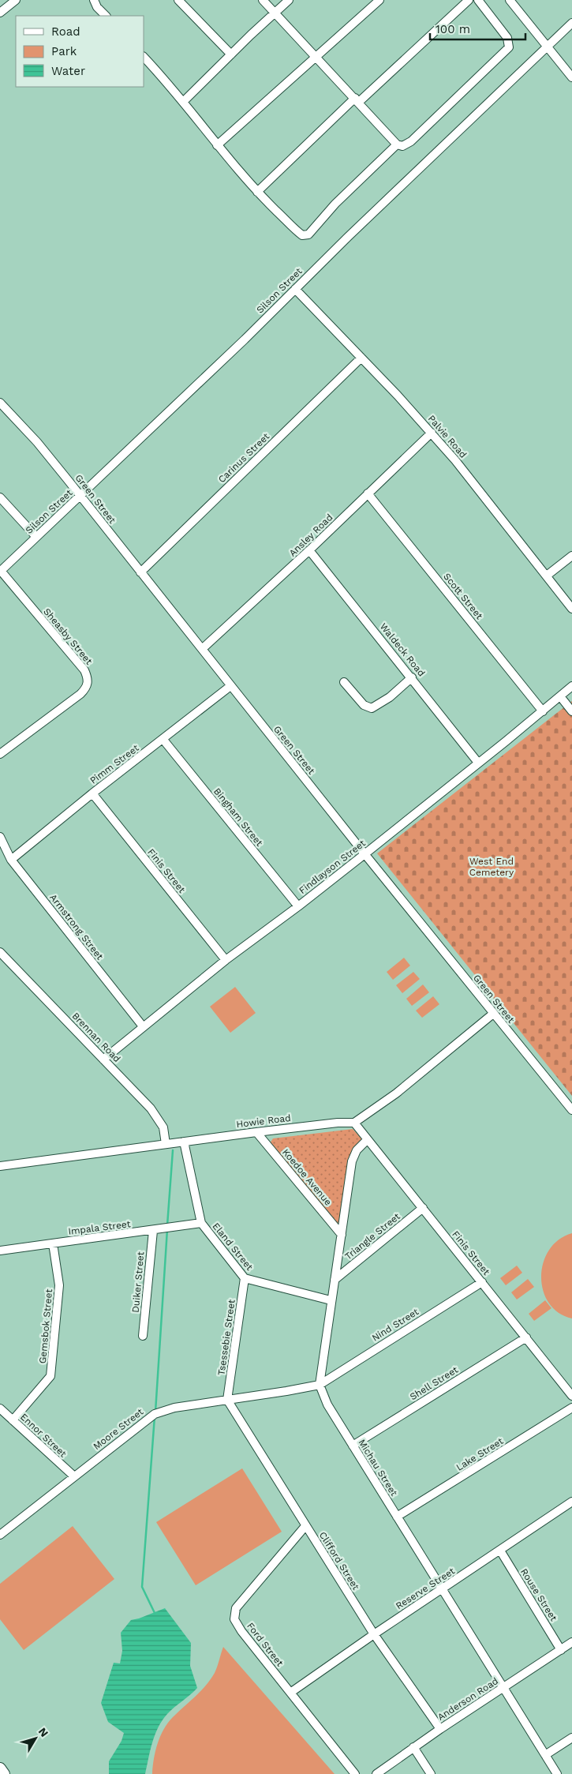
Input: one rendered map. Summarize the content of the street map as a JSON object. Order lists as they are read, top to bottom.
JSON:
{
  "streets": {
    "street": [
      "Silson Street",
      "Palvie Road",
      "Carinus Street",
      "Green Street",
      "Ansley Road",
      "Scott Street",
      "Sheasby Street",
      "Waldeck Road",
      "Pimm Street",
      "Bingham Street",
      "Findlayson Street",
      "Finis Street",
      "Armstrong Street",
      "Brennan Road",
      "Howie Road",
      "Koedoe Avenue",
      "Impala Street",
      "Triangle Street",
      "Eland Street",
      "Duiker Street",
      "Nind Street",
      "Gemsbok Street",
      "Tsessebie Street",
      "Shell Street",
      "Moore Street",
      "Ennor Street",
      "Lake Street",
      "Michau Street",
      "Clifford Street",
      "Reserve Street",
      "Rouse Street",
      "Ford Street",
      "Anderson Road"
    ]
  },
  "crossings": [
    ["Silson Street", "Palvie Road"],
    ["Silson Street", "Green Street"],
    ["Silson Street", "Sheasby Street"],
    ["Palvie Road", "Carinus Street"],
    ["Palvie Road", "Ansley Road"],
    ["Carinus Street", "Green Street"],
    ["Green Street", "Ansley Road"],
    ["Green Street", "Pimm Street"],
    ["Green Street", "Findlayson Street"],
    ["Ansley Road", "Scott Street"],
    ["Ansley Road", "Waldeck Road"],
    ["Scott Street", "Findlayson Street"],
    ["Waldeck Road", "Findlayson Street"],
    ["Pimm Street", "Bingham Street"],
    ["Pimm Street", "Finis Street"],
    ["Pimm Street", "Armstrong Street"],
    ["Bingham Street", "Findlayson Street"],
    ["Findlayson Street", "Finis Street"],
    ["Findlayson Street", "Armstrong Street"],
    ["Findlayson Street", "Brennan Road"],
    ["Finis Street", "Howie Road"],
    ["Finis Street", "Triangle Street"],
    ["Finis Street", "Nind Street"],
    ["Finis Street", "Shell Street"],
    ["Finis Street", "Michau Street"],
    ["Brennan Road", "Howie Road"],
    ["Howie Road", "Koedoe Avenue"],
    ["Howie Road", "Eland Street"],
    ["Koedoe Avenue", "Michau Street"],
    ["Impala Street", "Eland Street"],
    ["Impala Street", "Duiker Street"],
    ["Impala Street", "Gemsbok Street"],
    ["Triangle Street", "Michau Street"],
    ["Eland Street", "Tsessebie Street"],
    ["Eland Street", "Michau Street"],
    ["Nind Street", "Moore Street"],
    ["Nind Street", "Michau Street"],
    ["Gemsbok Street", "Ennor Street"],
    ["Tsessebie Street", "Moore Street"],
    ["Tsessebie Street", "Clifford Street"],
    ["Shell Street", "Michau Street"],
    ["Moore Street", "Ennor Street"],
    ["Moore Street", "Michau Street"],
    ["Moore Street", "Clifford Street"],
    ["Lake Street", "Michau Street"],
    ["Michau Street", "Reserve Street"],
    ["Michau Street", "Anderson Road"],
    ["Clifford Street", "Reserve Street"],
    ["Clifford Street", "Ford Street"],
    ["Clifford Street", "Anderson Road"],
    ["Reserve Street", "Rouse Street"],
    ["Reserve Street", "Ford Street"],
    ["Rouse Street", "Anderson Road"]
  ],
  "parks": ["West End Cemetery"],
  "legend": ["Road", "Park", "Water"],
  "scale_bar": "100 m",
  "north": "top right"
}
